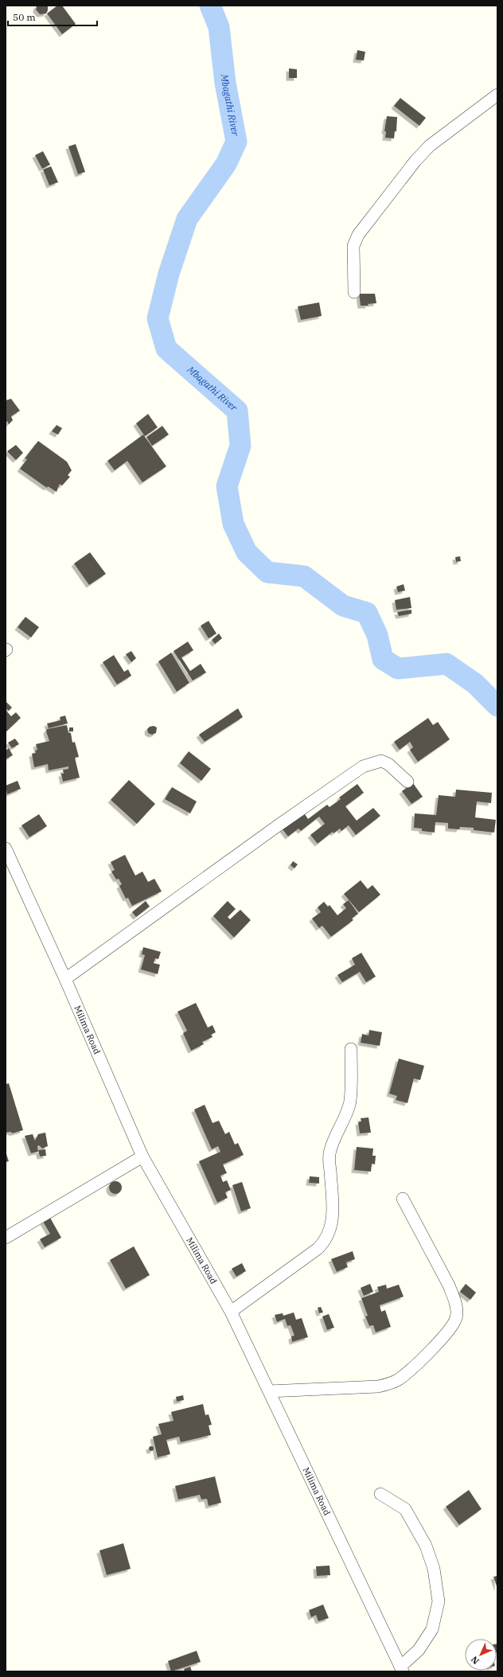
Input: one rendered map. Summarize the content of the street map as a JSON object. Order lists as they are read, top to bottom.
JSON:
{
  "streets": {
    "street": ["Milima Road"]
  },
  "water": ["Mbagathi River"],
  "scale_bar": "50 m",
  "north": "bottom left"
}
